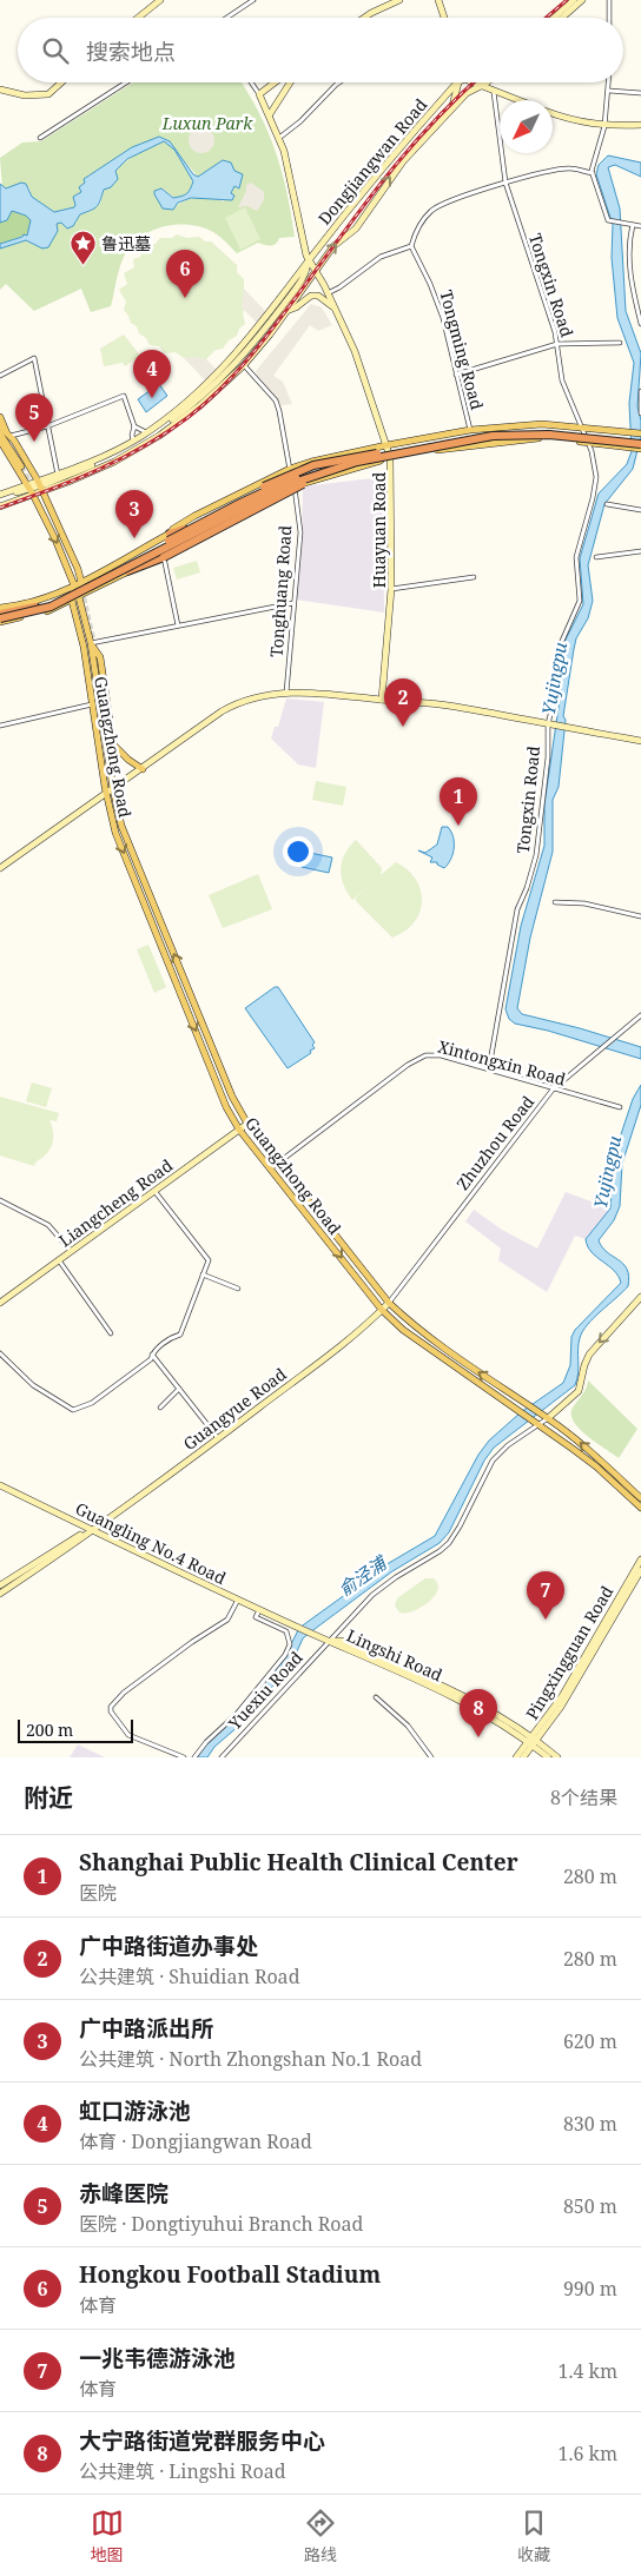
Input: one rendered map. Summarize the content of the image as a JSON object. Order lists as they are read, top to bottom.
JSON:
{
  "streets": {
    "main road": [
      "Dongjiangwan Road",
      "Huayuan Road",
      "Guangzhong Road",
      "Liangcheng Road",
      "Guangyue Road",
      "Guangling No.4 Road",
      "Pingxingguan Road",
      "Lingshi Road"
    ],
    "street": [
      "Tongxin Road",
      "Tongming Road",
      "Tonghuang Road",
      "Xintongxin Road",
      "Zhuzhou Road",
      "Yuexiu Road"
    ]
  },
  "crossings": [
    ["Dongjiangwan Road", "Huayuan Road"],
    ["Dongjiangwan Road", "Tonghuang Road"],
    ["Tongxin Road", "Xintongxin Road"],
    ["Guangzhong Road", "Xintongxin Road"],
    ["Guangzhong Road", "Zhuzhou Road"],
    ["Guangzhong Road", "Liangcheng Road"],
    ["Guangzhong Road", "Guangyue Road"],
    ["Guangzhong Road", "Yuexiu Road"],
    ["Xintongxin Road", "Zhuzhou Road"],
    ["Zhuzhou Road", "Guangyue Road"],
    ["Guangyue Road", "Guangling No.4 Road"],
    ["Guangling No.4 Road", "Lingshi Road"],
    ["Guangling No.4 Road", "Yuexiu Road"],
    ["Pingxingguan Road", "Lingshi Road"],
    ["Lingshi Road", "Yuexiu Road"]
  ],
  "water": ["Yujingpu", "俞泾浦"],
  "parks": ["Luxun Park"],
  "places": {
    "place": ["鲁迅墓"]
  },
  "scale_bar": "200 m",
  "north": "bottom left",
  "page": {
    "search": "搜索地点",
    "pins": [
      "6",
      "4",
      "5",
      "3",
      "2",
      "1",
      "7",
      "8"
    ],
    "scale": "200 m",
    "heading": ["附近", "8个结果"],
    "list": [
      {
        "mark": "1",
        "name": "Shanghai Public Health Clinical Center",
        "note": "医院",
        "value": "280 m"
      },
      {
        "mark": "2",
        "name": "广中路街道办事处",
        "note": "公共建筑 · Shuidian Road",
        "value": "280 m"
      },
      {
        "mark": "3",
        "name": "广中路派出所",
        "note": "公共建筑 · North Zhongshan No.1 Road",
        "value": "620 m"
      },
      {
        "mark": "4",
        "name": "虹口游泳池",
        "note": "体育 · Dongjiangwan Road",
        "value": "830 m"
      },
      {
        "mark": "5",
        "name": "赤峰医院",
        "note": "医院 · Dongtiyuhui Branch Road",
        "value": "850 m"
      },
      {
        "mark": "6",
        "name": "Hongkou Football Stadium",
        "note": "体育",
        "value": "990 m"
      },
      {
        "mark": "7",
        "name": "一兆韦德游泳池",
        "note": "体育",
        "value": "1.4 km"
      },
      {
        "mark": "8",
        "name": "大宁路街道党群服务中心",
        "note": "公共建筑 · Lingshi Road",
        "value": "1.6 km"
      }
    ],
    "nav": ["地图", "路线", "收藏"]
  }
}
